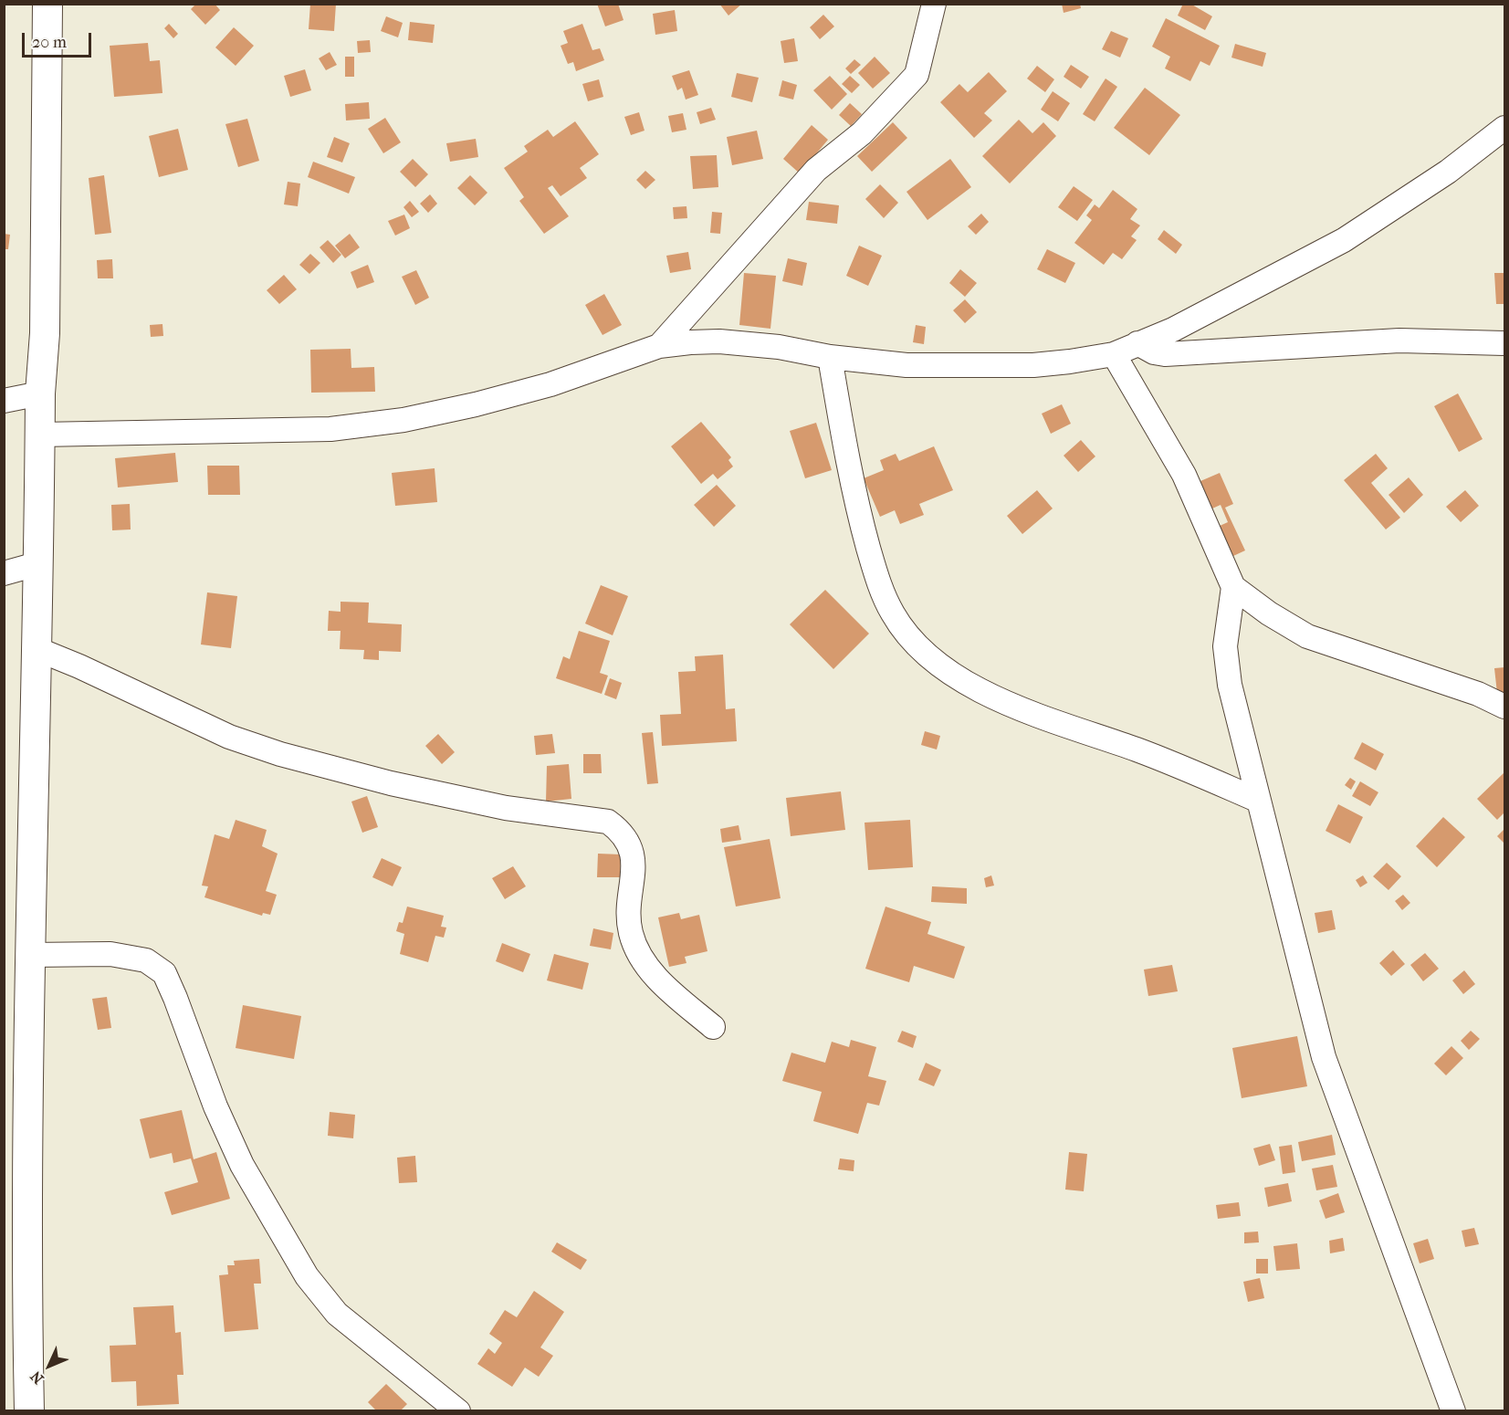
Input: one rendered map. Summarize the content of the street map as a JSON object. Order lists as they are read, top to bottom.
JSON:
{
  "scale_bar": "20 m",
  "north": "bottom left"
}
